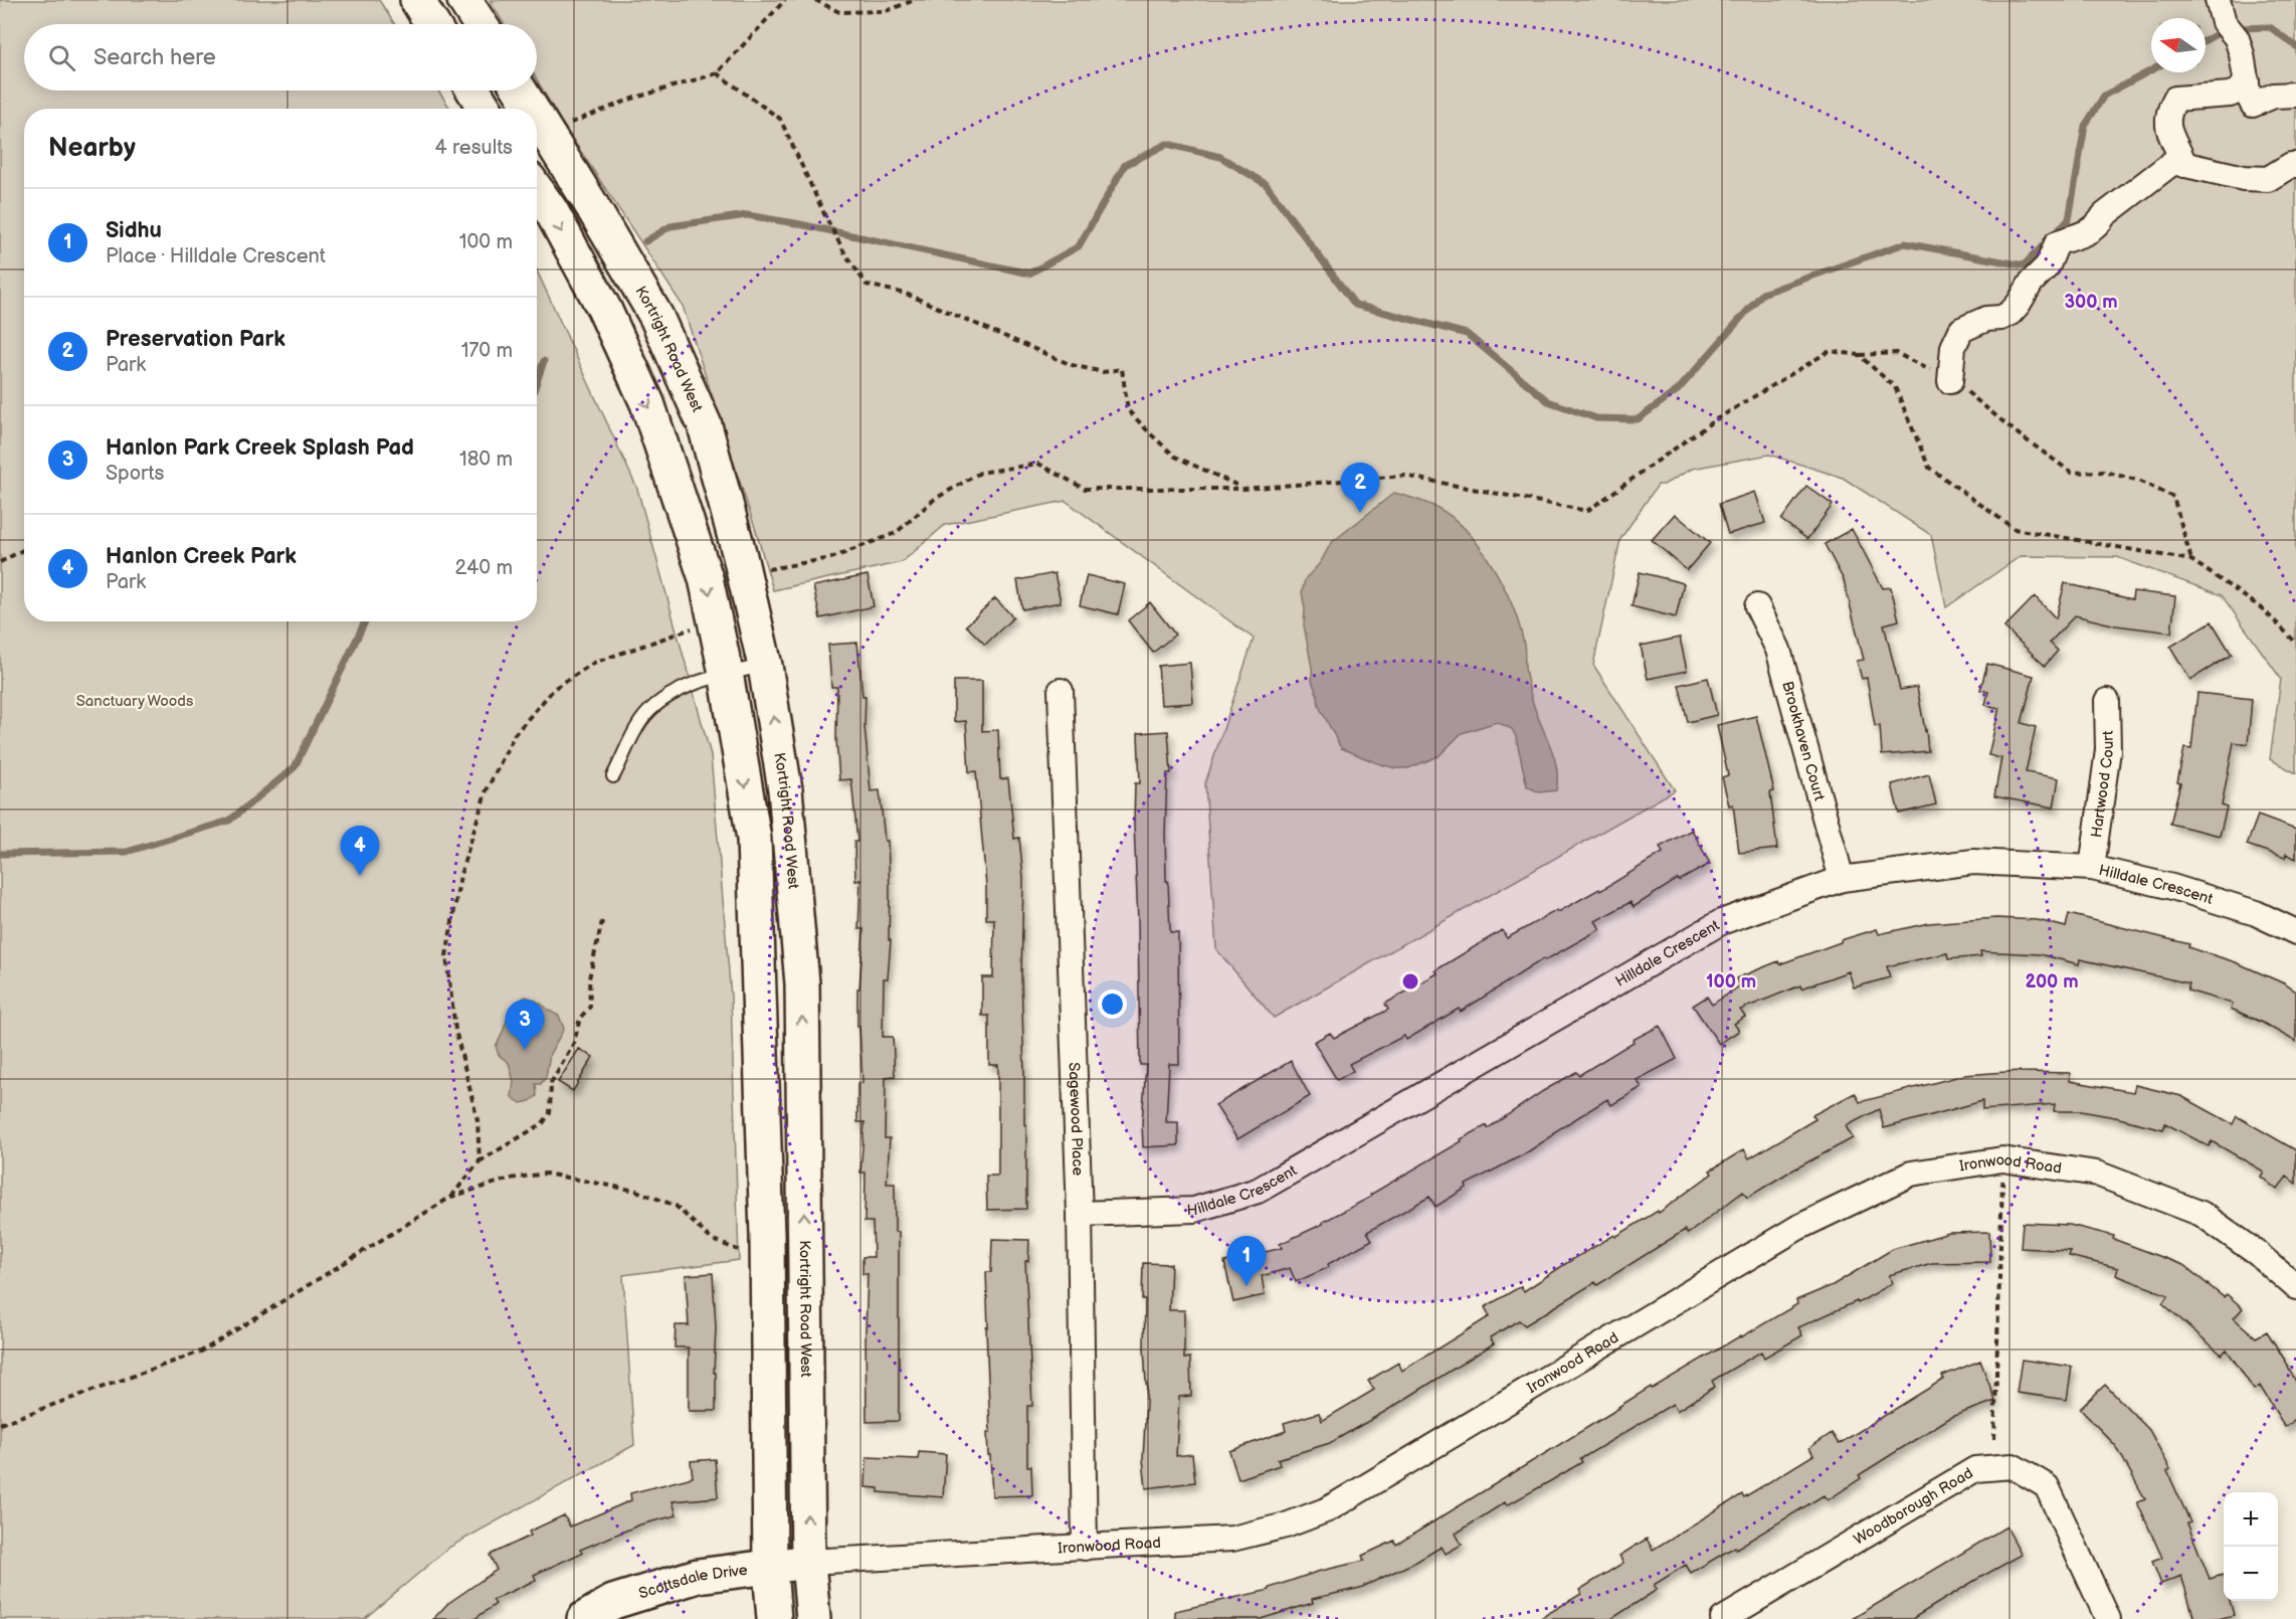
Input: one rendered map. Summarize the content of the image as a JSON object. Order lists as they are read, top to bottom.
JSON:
{
  "streets": {
    "street": [
      "Kortright Road West",
      "Brookhaven Court",
      "Hartwood Court",
      "Hilldale Crescent",
      "Sagewood Place",
      "Ironwood Road",
      "Woodborough Road",
      "Scottsdale Drive"
    ]
  },
  "crossings": [
    ["Kortright Road West", "Ironwood Road"],
    ["Kortright Road West", "Scottsdale Drive"],
    ["Brookhaven Court", "Hilldale Crescent"],
    ["Hartwood Court", "Hilldale Crescent"],
    ["Hilldale Crescent", "Sagewood Place"],
    ["Sagewood Place", "Ironwood Road"],
    ["Ironwood Road", "Scottsdale Drive"]
  ],
  "parks": ["Sanctuary Woods"],
  "north": "left",
  "page": {
    "search": "Search here",
    "heading": ["Nearby", "4 results"],
    "list": [
      {
        "mark": "1",
        "name": "Sidhu",
        "note": "Place · Hilldale Crescent",
        "value": "100 m"
      },
      {
        "mark": "2",
        "name": "Preservation Park",
        "note": "Park",
        "value": "170 m"
      },
      {
        "mark": "3",
        "name": "Hanlon Park Creek Splash Pad",
        "note": "Sports",
        "value": "180 m"
      },
      {
        "mark": "4",
        "name": "Hanlon Creek Park",
        "note": "Park",
        "value": "240 m"
      }
    ],
    "pins": [
      "2",
      "4",
      "3",
      "1"
    ],
    "map_buttons": ["+", "−"]
  },
  "rings": ["300 m", "100 m", "200 m"]
}
